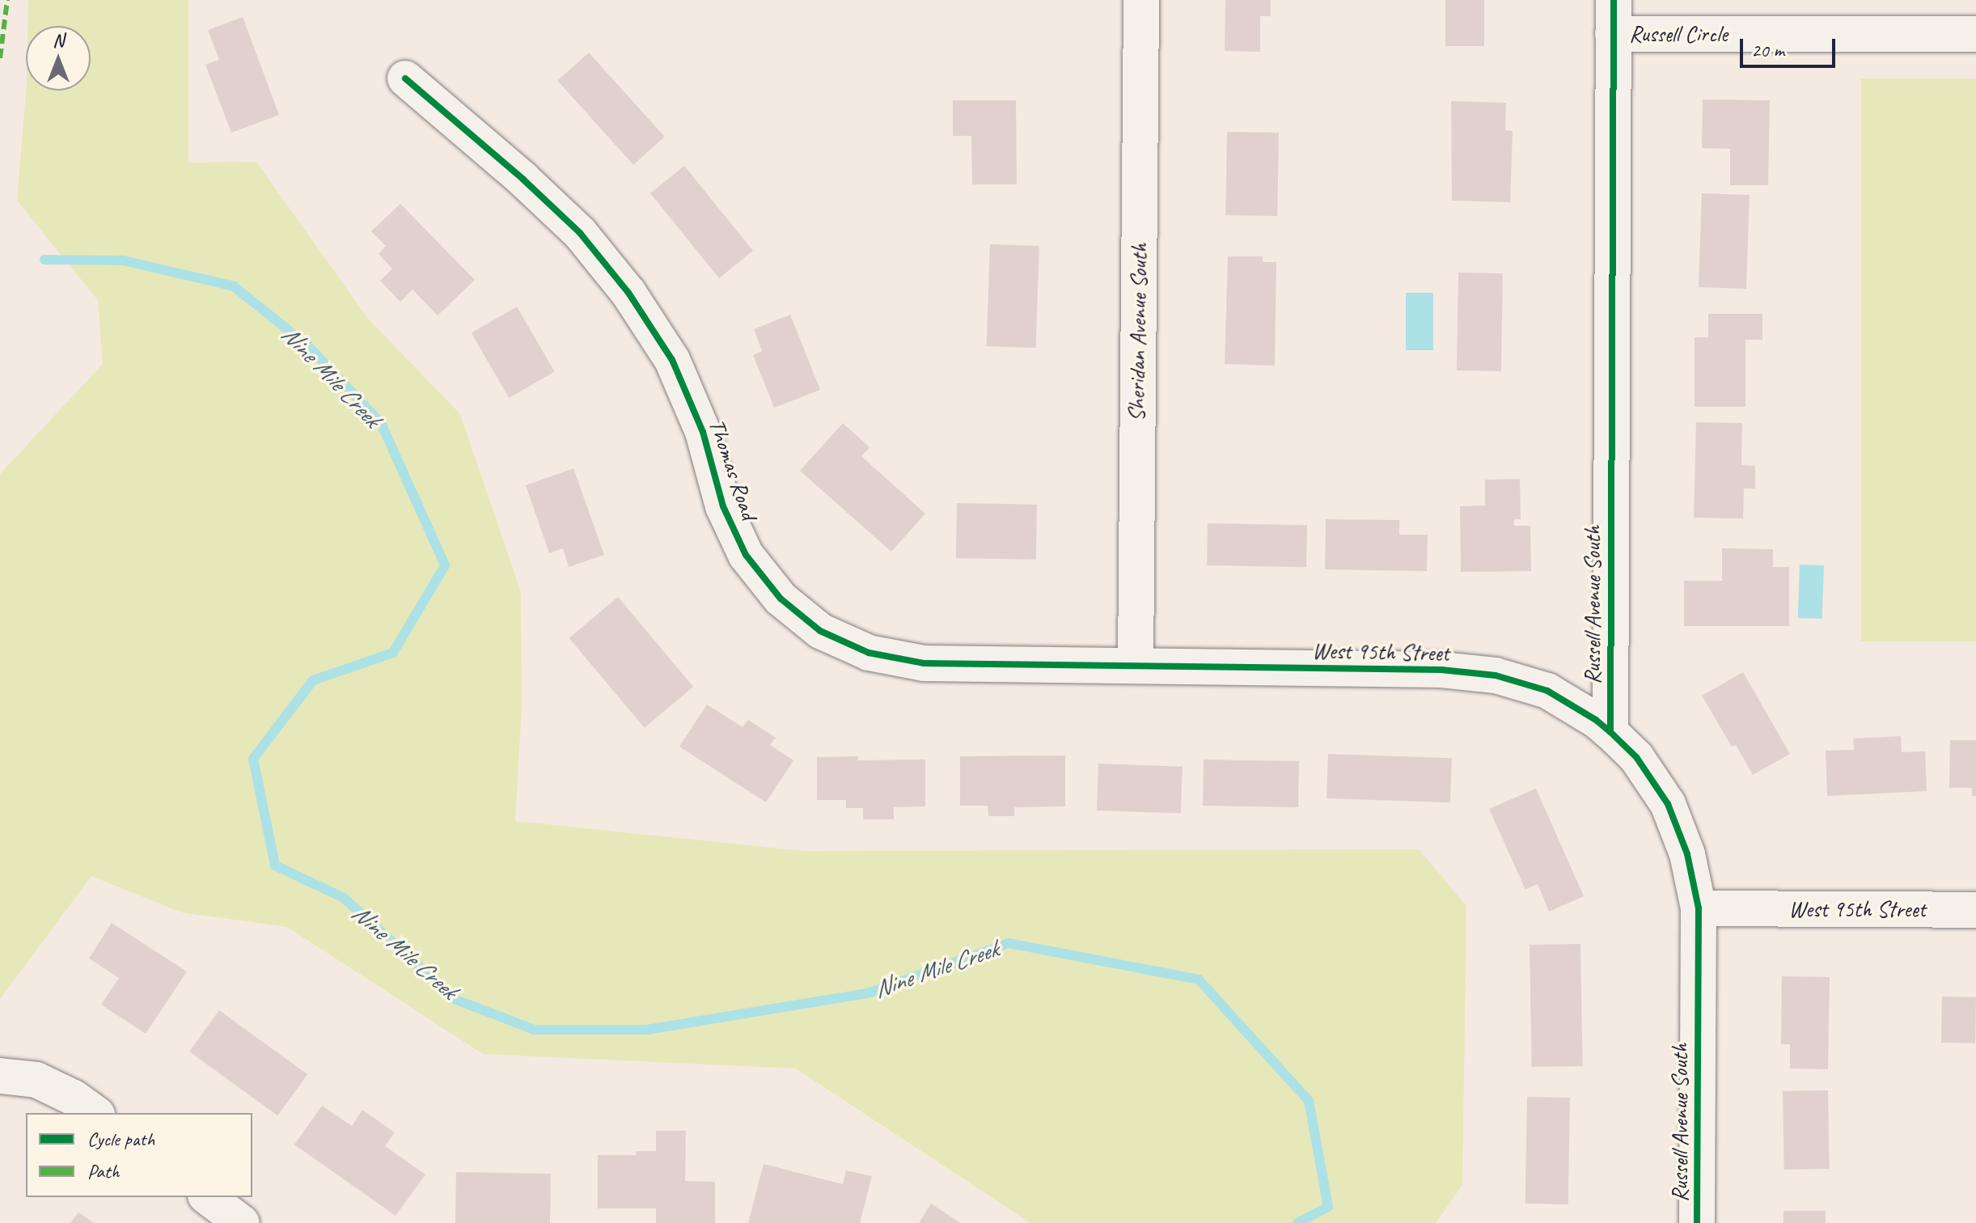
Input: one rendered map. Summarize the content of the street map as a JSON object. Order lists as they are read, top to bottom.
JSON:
{
  "streets": {
    "street": [
      "Russell Circle",
      "Sheridan Avenue South",
      "Thomas Road",
      "Russell Avenue South",
      "West 95th Street"
    ]
  },
  "crossings": [
    ["Russell Circle", "Russell Avenue South"],
    ["Sheridan Avenue South", "Thomas Road"],
    ["Sheridan Avenue South", "West 95th Street"],
    ["Thomas Road", "West 95th Street"],
    ["Russell Avenue South", "West 95th Street"]
  ],
  "water": ["Nine Mile Creek"],
  "legend": ["Cycle path", "Path"],
  "scale_bar": "20 m",
  "north": "top"
}
